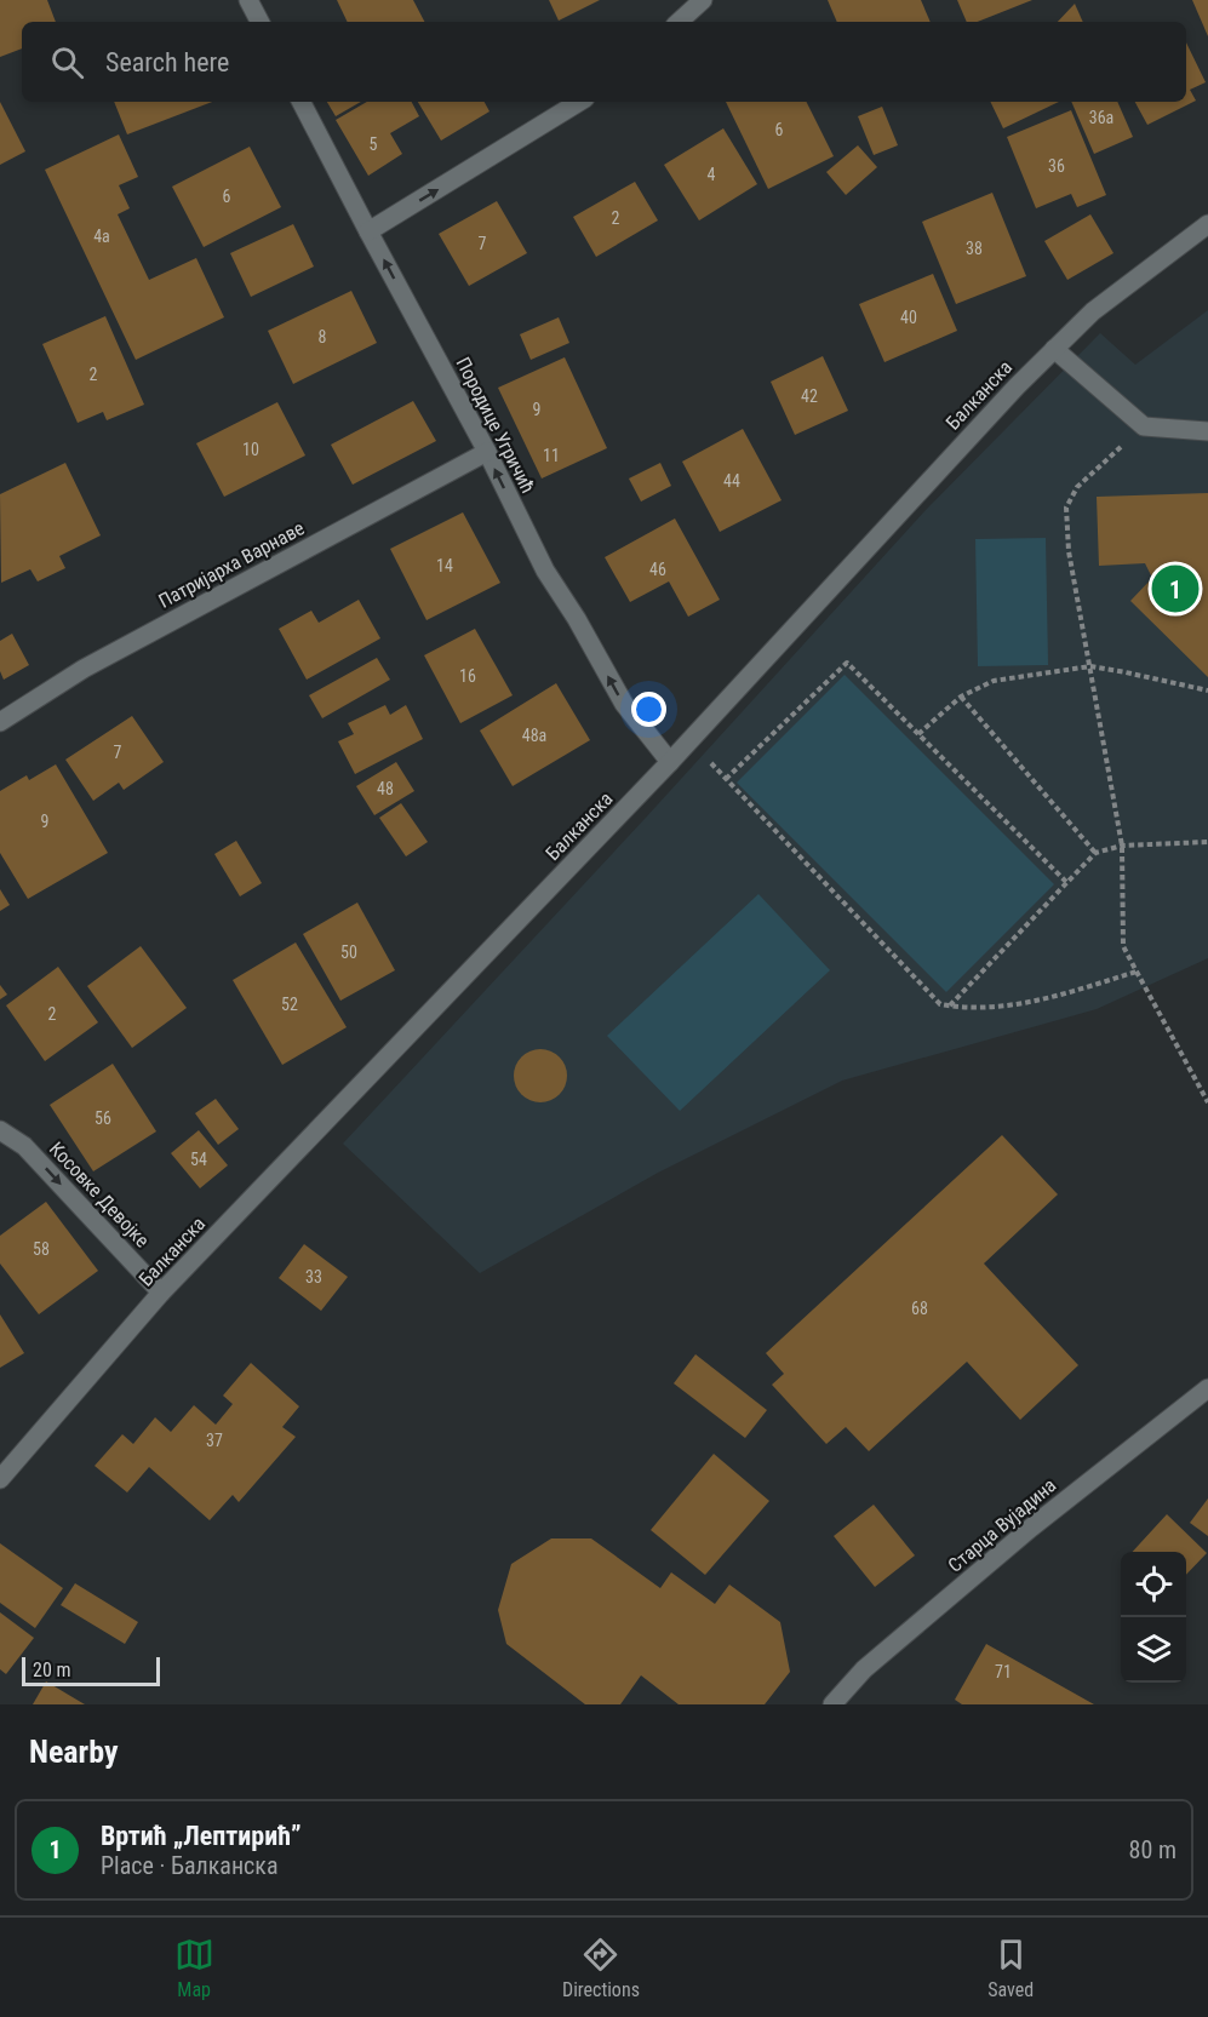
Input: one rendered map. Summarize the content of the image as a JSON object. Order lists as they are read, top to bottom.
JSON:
{
  "streets": {
    "street": [
      "Балканска",
      "Породице Угричић",
      "Патријарха Варнаве",
      "Косовке Девојке",
      "Старца Вујадина"
    ]
  },
  "crossings": [
    ["Балканска", "Породице Угричић"],
    ["Балканска", "Косовке Девојке"],
    ["Породице Угричић", "Патријарха Варнаве"]
  ],
  "one_way": ["Породице Угричић", "Косовке Девојке"],
  "house_numbers": [
    "36a",
    "6",
    "5",
    "36",
    "4",
    "6",
    "2",
    "4a",
    "7",
    "38",
    "40",
    "8",
    "2",
    "42",
    "9",
    "10",
    "11",
    "44",
    "14",
    "46",
    "16",
    "48a",
    "7",
    "48",
    "9",
    "50",
    "52",
    "2",
    "56",
    "54",
    "58",
    "33",
    "68",
    "37",
    "71"
  ],
  "scale_bar": "20 m",
  "page": {
    "search": "Search here",
    "pins": "1",
    "scale": "20 m",
    "heading": "Nearby",
    "list": [
      {
        "mark": "1",
        "name": "Вртић „Лептирић”",
        "note": "Place · Балканска",
        "value": "80 m"
      }
    ],
    "nav": ["Map", "Directions", "Saved"]
  }
}
